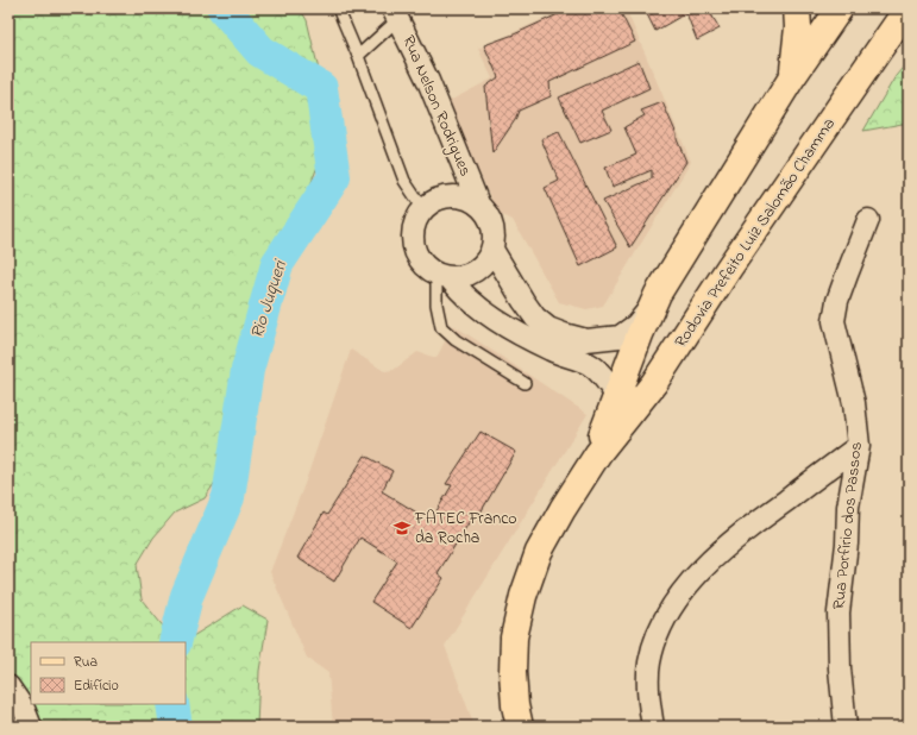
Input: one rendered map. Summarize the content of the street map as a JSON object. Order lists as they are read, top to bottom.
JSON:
{
  "streets": {
    "main road": ["Rodovia Prefeito Luiz Salomão Chamma"],
    "street": ["Rua Nelson Rodrigues", "Rua Porfírio dos Passos"]
  },
  "water": ["Rio Juqueri"],
  "places": {
    "school or university": ["FATEC Franco da Rocha"]
  },
  "legend": ["Rua", "Edifício"]
}
